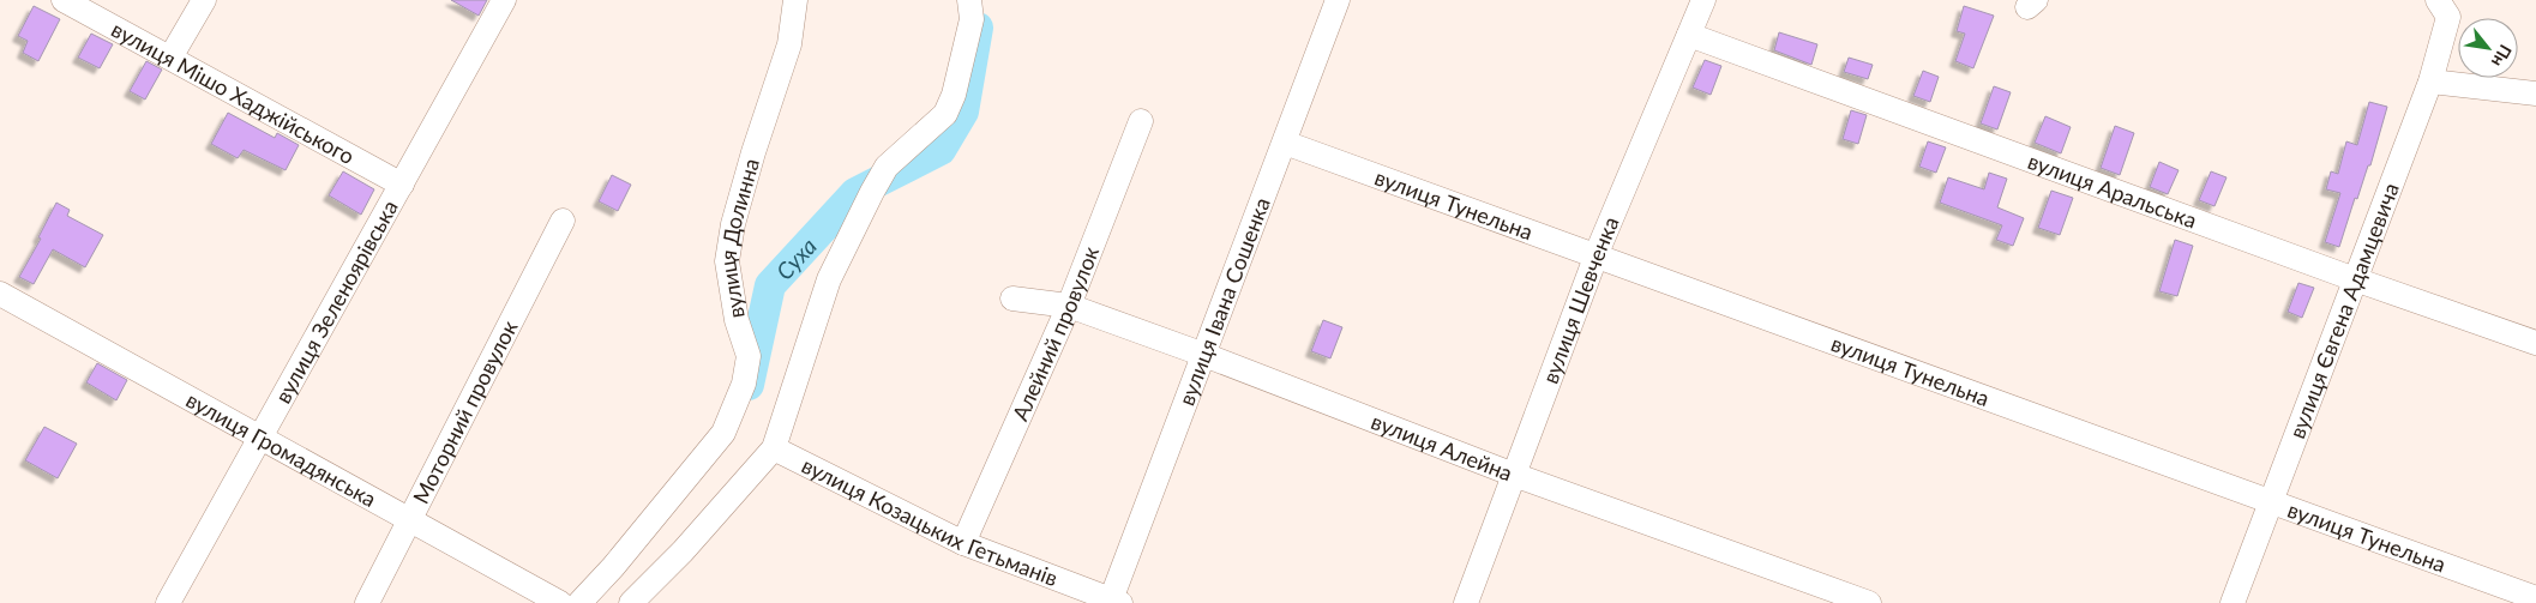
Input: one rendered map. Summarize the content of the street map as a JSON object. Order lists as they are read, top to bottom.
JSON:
{
  "streets": {
    "street": [
      "вулиця Мішо Хаджійського",
      "вулиця Аральська",
      "вулиця Тунельна",
      "вулиця Долинна",
      "вулиця Шевченка",
      "вулиця Зеленоярівська",
      "вулиця Івана Сошенка",
      "вулиця Євгена Адамцевича",
      "Алейний провулок",
      "Моторний провулок",
      "вулиця Алейна",
      "вулиця Громадянська",
      "вулиця Козацьких Гетьманів"
    ]
  },
  "crossings": [
    ["вулиця Мішо Хаджійського", "вулиця Зеленоярівська"],
    ["вулиця Аральська", "вулиця Шевченка"],
    ["вулиця Аральська", "вулиця Євгена Адамцевича"],
    ["вулиця Тунельна", "вулиця Шевченка"],
    ["вулиця Тунельна", "вулиця Івана Сошенка"],
    ["вулиця Тунельна", "вулиця Євгена Адамцевича"],
    ["вулиця Шевченка", "вулиця Алейна"],
    ["вулиця Зеленоярівська", "вулиця Громадянська"],
    ["вулиця Івана Сошенка", "вулиця Алейна"],
    ["вулиця Івана Сошенка", "вулиця Козацьких Гетьманів"],
    ["Алейний провулок", "вулиця Алейна"],
    ["Алейний провулок", "вулиця Козацьких Гетьманів"],
    ["Моторний провулок", "вулиця Громадянська"]
  ],
  "water": ["Суха"],
  "north": "bottom right"
}
